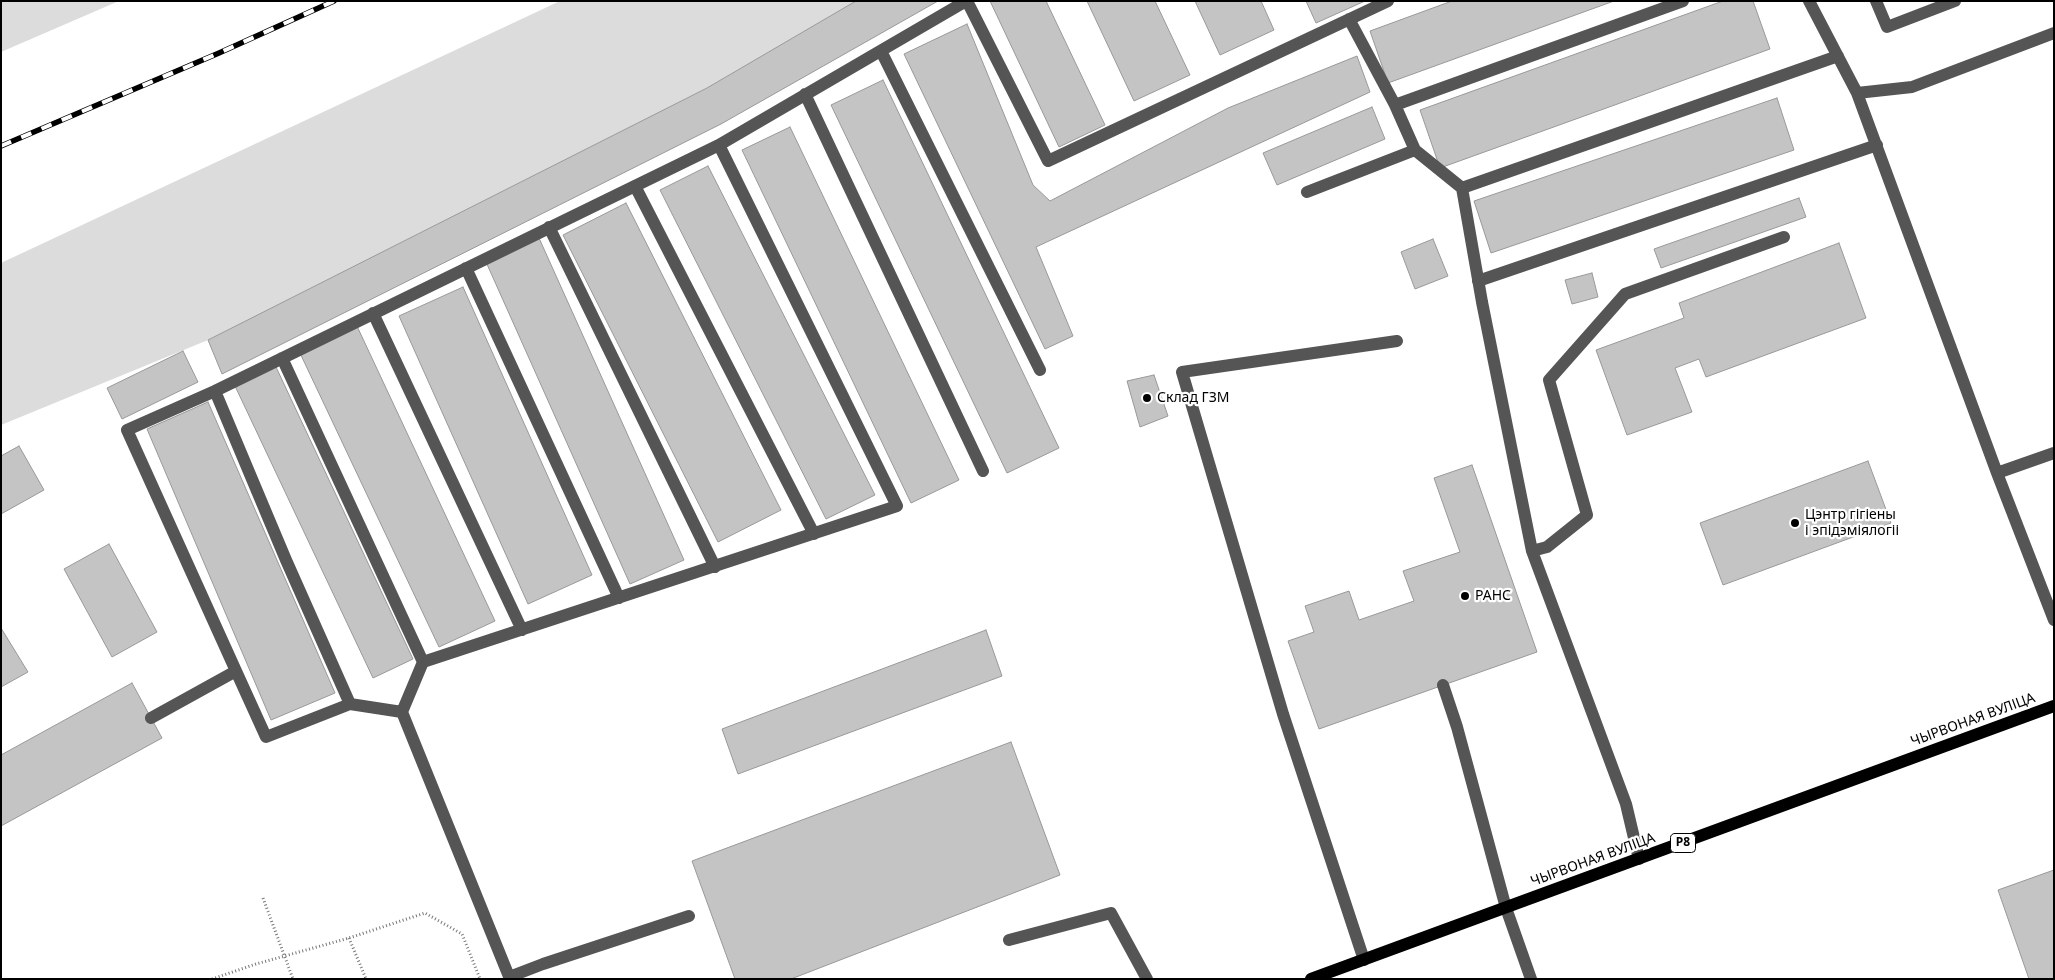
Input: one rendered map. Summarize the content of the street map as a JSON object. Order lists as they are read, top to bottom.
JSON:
{
  "streets": {
    "main road": ["ЧЫРВОНАЯ ВУЛІЦА", "Р8"]
  },
  "places": ["Склад ГЗМ", "Цэнтр гігіены і эпідэміялогіі", "РАНС"]
}
